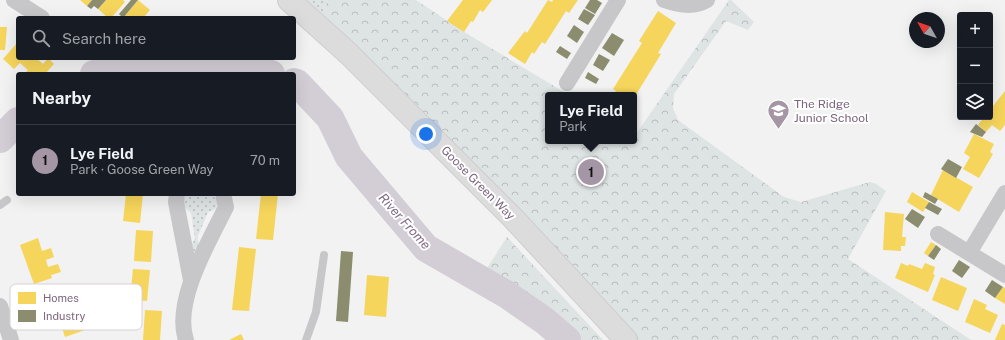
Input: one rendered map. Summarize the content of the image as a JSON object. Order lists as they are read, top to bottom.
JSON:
{
  "streets": {
    "main road": ["Goose Green Way"]
  },
  "water": ["River Frome"],
  "places": {
    "school or university": ["The Ridge Junior School"]
  },
  "legend": ["Homes", "Industry"],
  "north": "top left",
  "page": {
    "map_buttons": ["+", "−"],
    "search": "Search here",
    "heading": "Nearby",
    "popup": ["Lye Field", "Park"],
    "list": [
      {
        "mark": "1",
        "name": "Lye Field",
        "note": "Park · Goose Green Way",
        "value": "70 m"
      }
    ],
    "pins": "1"
  }
}
